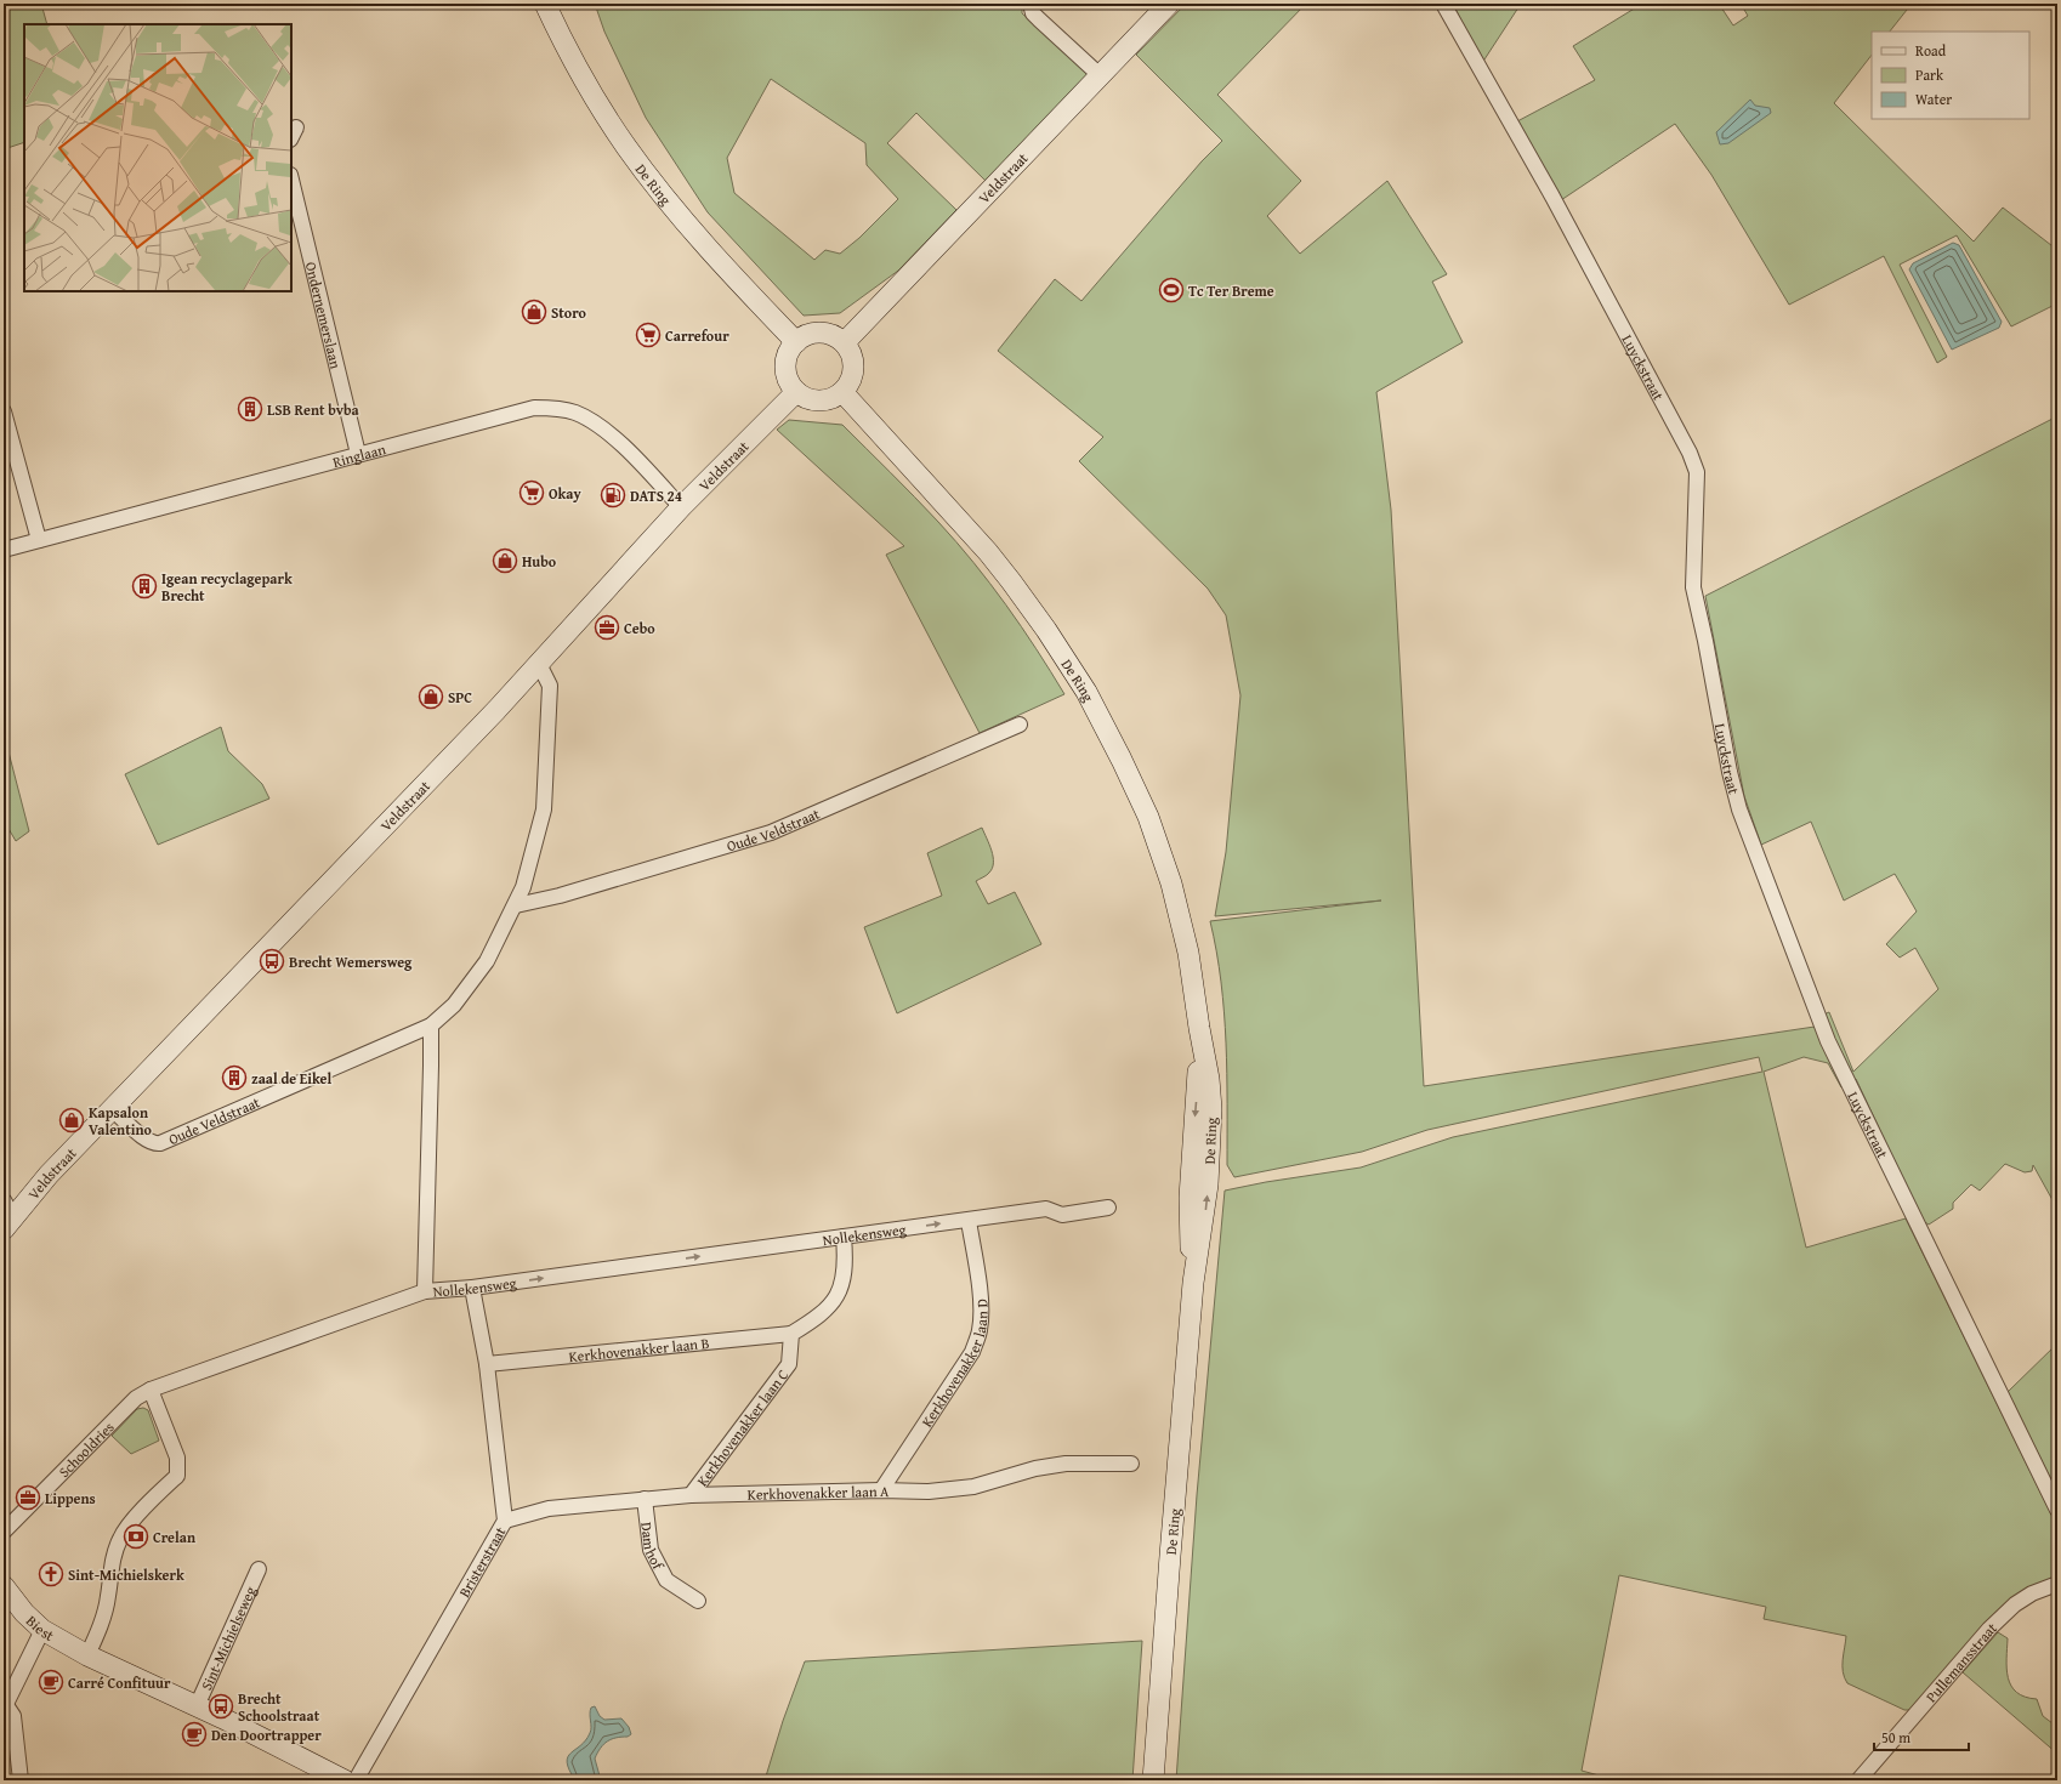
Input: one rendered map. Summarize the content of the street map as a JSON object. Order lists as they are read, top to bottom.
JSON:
{
  "streets": {
    "main road": ["Veldstraat", "De Ring", "Biest"],
    "street": [
      "Ondernemerslaan",
      "Luyckstraat",
      "Ringlaan",
      "Oude Veldstraat",
      "Nollekensweg",
      "Kerkhovenakker laan B",
      "Kerkhovenakker laan D",
      "Kerkhovenakker laan C",
      "Schooldries",
      "Kerkhovenakker laan A",
      "Damhof",
      "Bristerstraat",
      "Sint-Michielseweg",
      "Pullemansstraat"
    ]
  },
  "crossings": [
    ["Veldstraat", "De Ring"],
    ["Veldstraat", "Ringlaan"],
    ["Veldstraat", "Oude Veldstraat"],
    ["Ondernemerslaan", "Ringlaan"],
    ["Nollekensweg", "Kerkhovenakker laan D"],
    ["Nollekensweg", "Schooldries"],
    ["Nollekensweg", "Bristerstraat"],
    ["Kerkhovenakker laan B", "Kerkhovenakker laan C"],
    ["Kerkhovenakker laan B", "Bristerstraat"],
    ["Kerkhovenakker laan D", "Kerkhovenakker laan A"],
    ["Kerkhovenakker laan C", "Kerkhovenakker laan A"],
    ["Kerkhovenakker laan A", "Damhof"],
    ["Kerkhovenakker laan A", "Bristerstraat"],
    ["Biest", "Sint-Michielseweg"]
  ],
  "one_way": ["Nollekensweg"],
  "places": {
    "sports": ["Tc Ter Breme"],
    "shop": [
      "Storo",
      "Hubo",
      "SPC",
      "Kapsalon Valentino"
    ],
    "supermarket": ["Carrefour", "Okay"],
    "building": ["LSB Rent bvba", "Igean recyclagepark Brecht", "zaal de Eikel"],
    "fuel station": ["DATS 24"],
    "office": ["Cebo", "Lippens"],
    "bus stop": ["Brecht Wemersweg", "Brecht Schoolstraat"],
    "bank": ["Crelan"],
    "church": ["Sint-Michielskerk"],
    "cafe": ["Carré Confituur", "Den Doortrapper"]
  },
  "legend": ["Road", "Park", "Water"],
  "scale_bar": "50 m"
}
